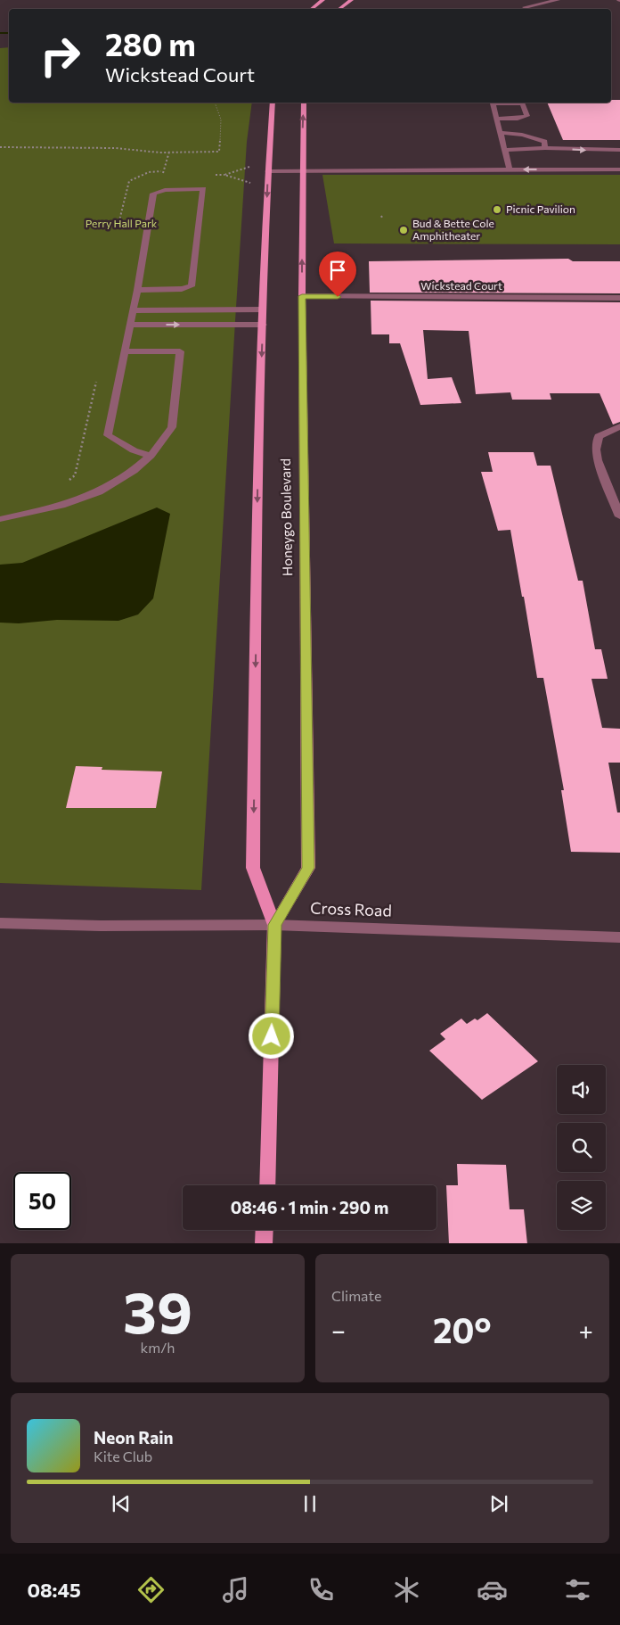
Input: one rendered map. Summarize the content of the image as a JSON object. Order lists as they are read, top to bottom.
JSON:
{
  "streets": {
    "main road": ["Honeygo Boulevard"],
    "street": ["Wickstead Court", "Cross Road"]
  },
  "crossings": [
    ["Wickstead Court", "Honeygo Boulevard"],
    ["Honeygo Boulevard", "Cross Road"]
  ],
  "parks": ["Perry Hall Park"],
  "places": ["Picnic Pavilion", "Bud & Bette Cole Amphitheater"],
  "page": {
    "turn": ["280 m", "Wickstead Court"],
    "limit": "50",
    "trip": "08:46 · 1 min · 290 m",
    "tile": [
      ["39", "km/h"],
      "Climate"
    ],
    "heat": ["−", "20°", "+"],
    "song": ["Neon Rain", "Kite Club"],
    "tabs": "08:45"
  }
}
